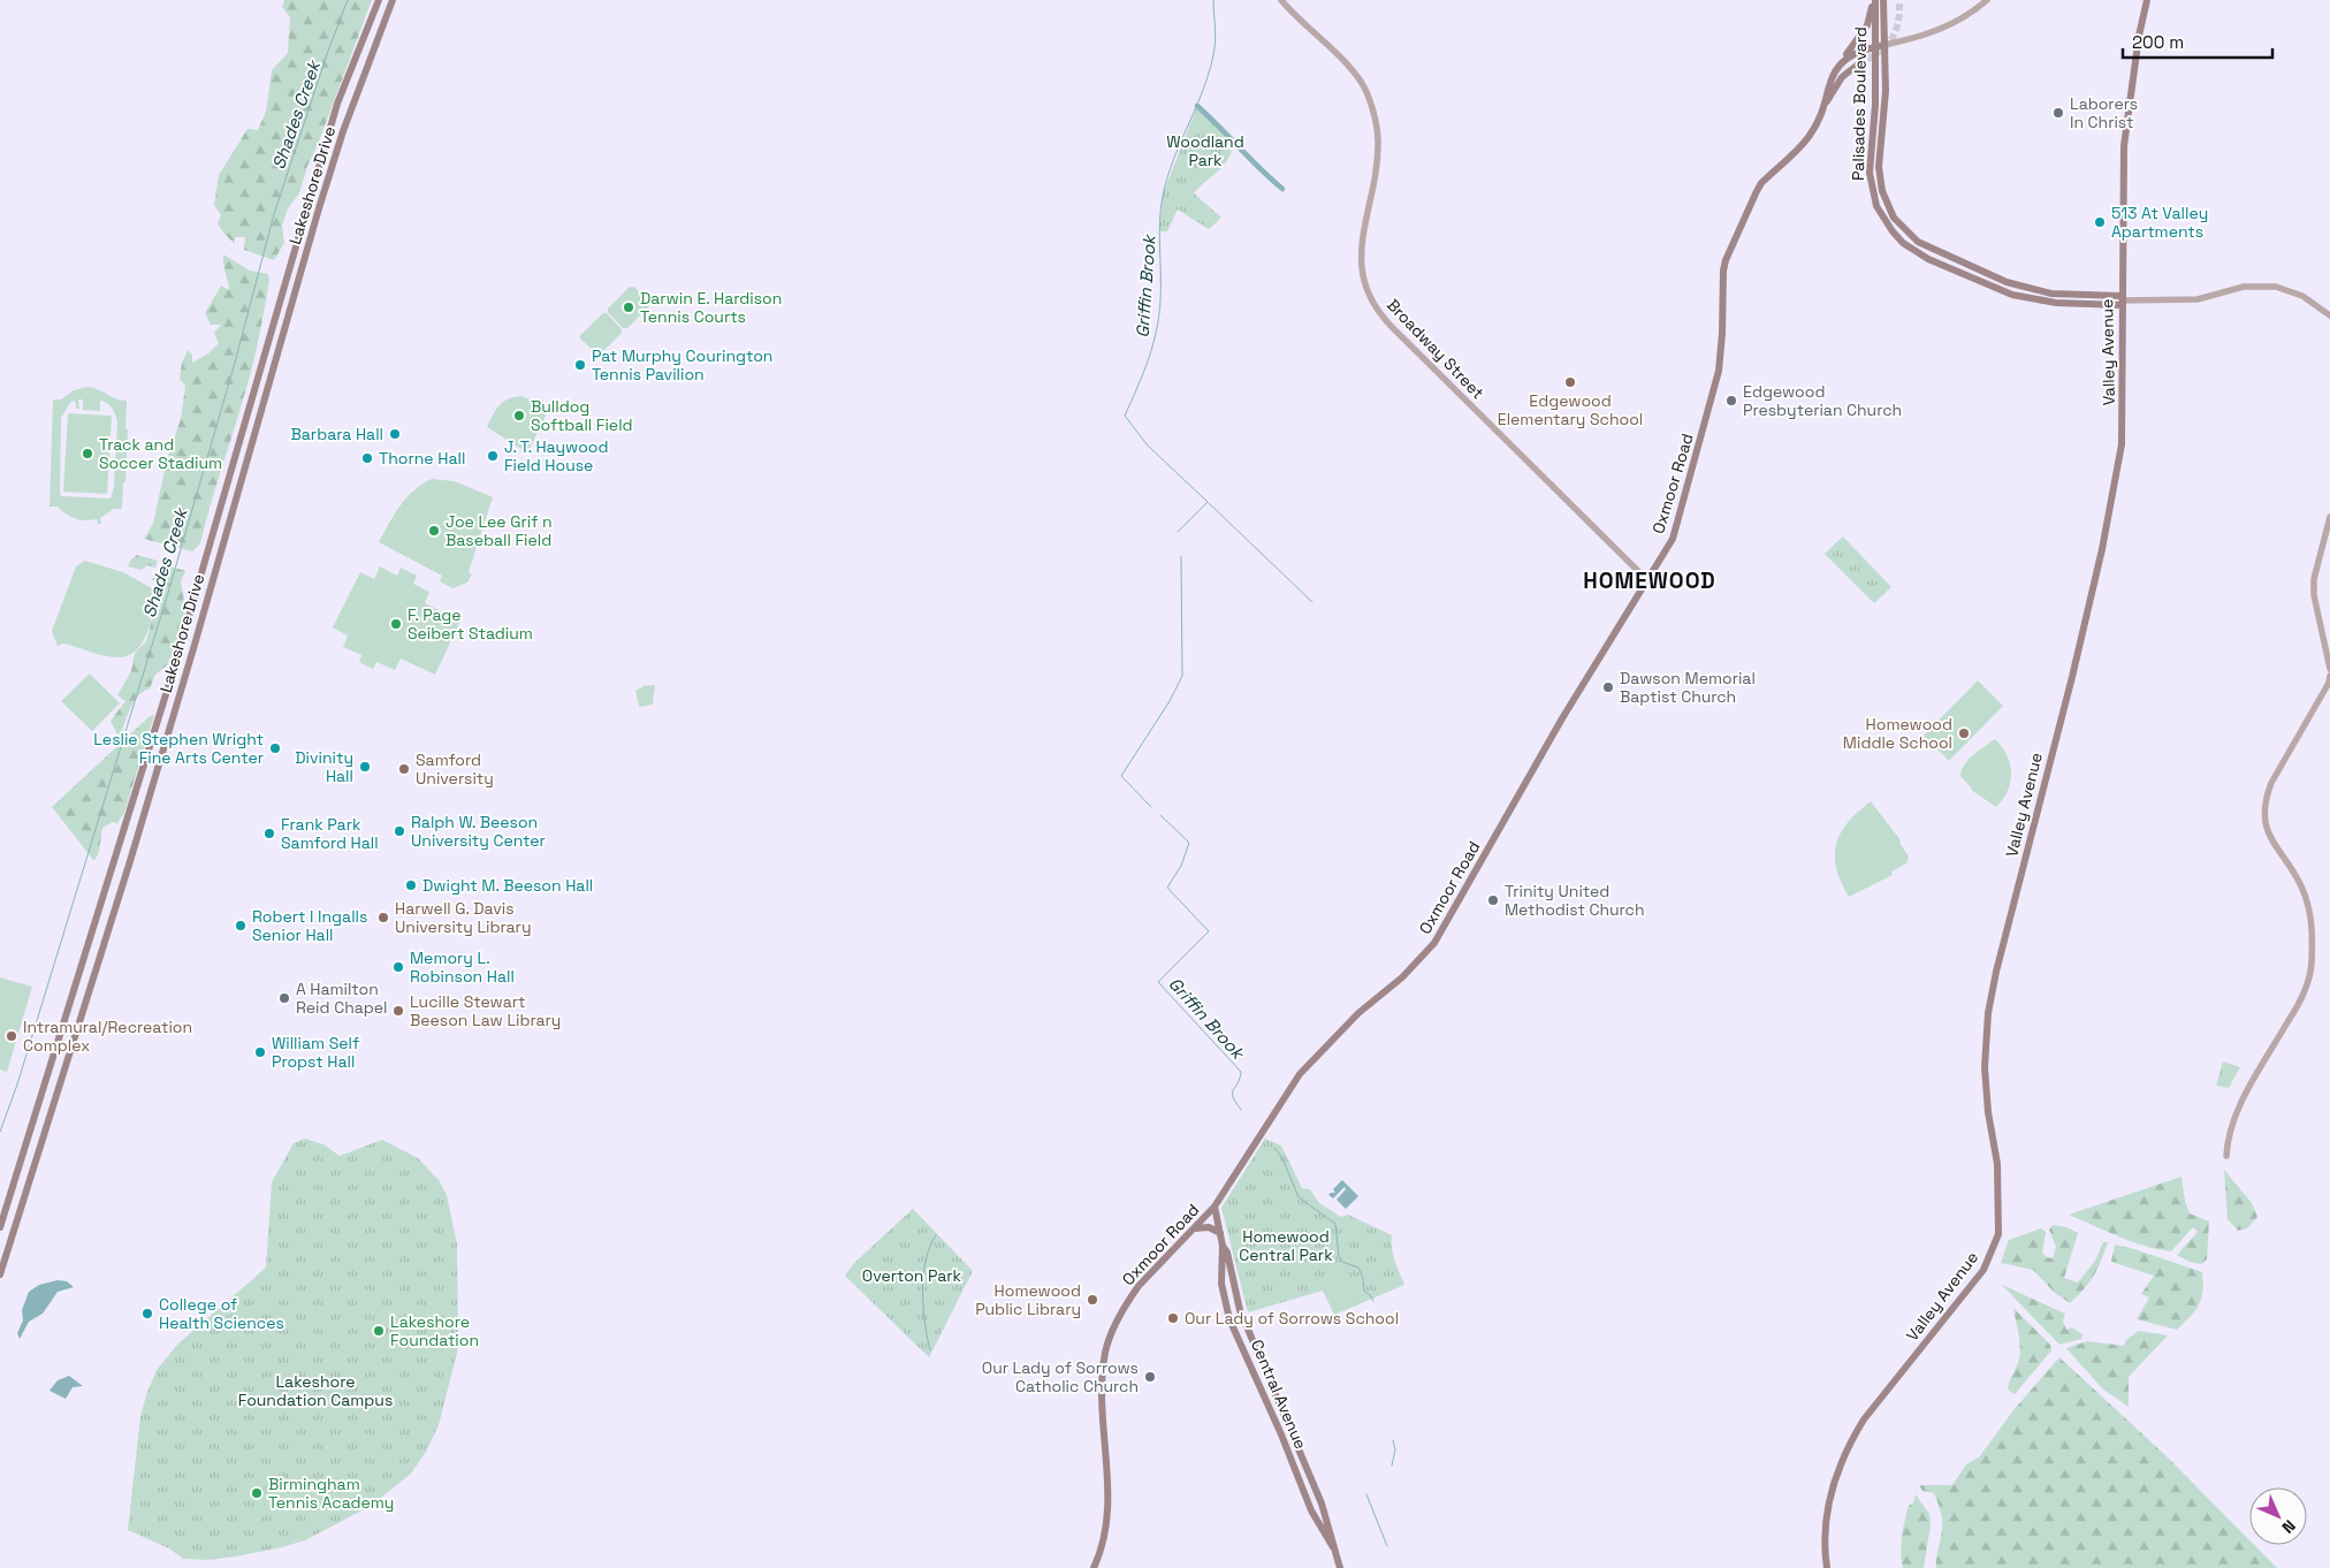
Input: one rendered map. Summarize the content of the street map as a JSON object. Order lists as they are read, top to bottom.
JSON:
{
  "streets": {
    "main road": [
      "Palisades Boulevard",
      "Lakeshore Drive",
      "Valley Avenue",
      "Oxmoor Road",
      "Central Avenue"
    ],
    "street": ["Broadway Street"]
  },
  "crossings": [
    ["Palisades Boulevard", "Valley Avenue"],
    ["Broadway Street", "Oxmoor Road"],
    ["Oxmoor Road", "Central Avenue"]
  ],
  "districts": ["HOMEWOOD"],
  "water": ["Shades Creek", "Griffin Brook"],
  "parks": [
    "Woodland Park",
    "Homewood Central Park",
    "Overton Park",
    "Lakeshore Foundation Campus"
  ],
  "places": [
    "Laborers In Christ",
    "513 At Valley Apartments",
    "Darwin E. Hardison Tennis Courts",
    "Pat Murphy Courington Tennis Pavilion",
    "Edgewood Elementary School",
    "Edgewood Presbyterian Church",
    "Bulldog Softball Field",
    "Barbara Hall",
    "Track and Soccer Stadium",
    "J. T. Haywood Field House",
    "Thorne Hall",
    "Joe Lee Grif n Baseball Field",
    "F. Page Seibert Stadium",
    "Dawson Memorial Baptist Church",
    "Homewood Middle School",
    "Leslie Stephen Wright Fine Arts Center",
    "Divinity Hall",
    "Samford University",
    "Ralph W. Beeson University Center",
    "Frank Park Samford Hall",
    "Dwight M. Beeson Hall",
    "Trinity United Methodist Church",
    "Harwell G. Davis University Library",
    "Robert I Ingalls Senior Hall",
    "Memory L. Robinson Hall",
    "A Hamilton Reid Chapel",
    "Lucille Stewart Beeson Law Library",
    "Intramural/Recreation Complex",
    "William Self Propst Hall",
    "Homewood Public Library",
    "College of Health Sciences",
    "Our Lady of Sorrows School",
    "Lakeshore Foundation",
    "Our Lady of Sorrows Catholic Church",
    "Birmingham Tennis Academy"
  ],
  "scale_bar": "200 m",
  "north": "bottom right"
}
